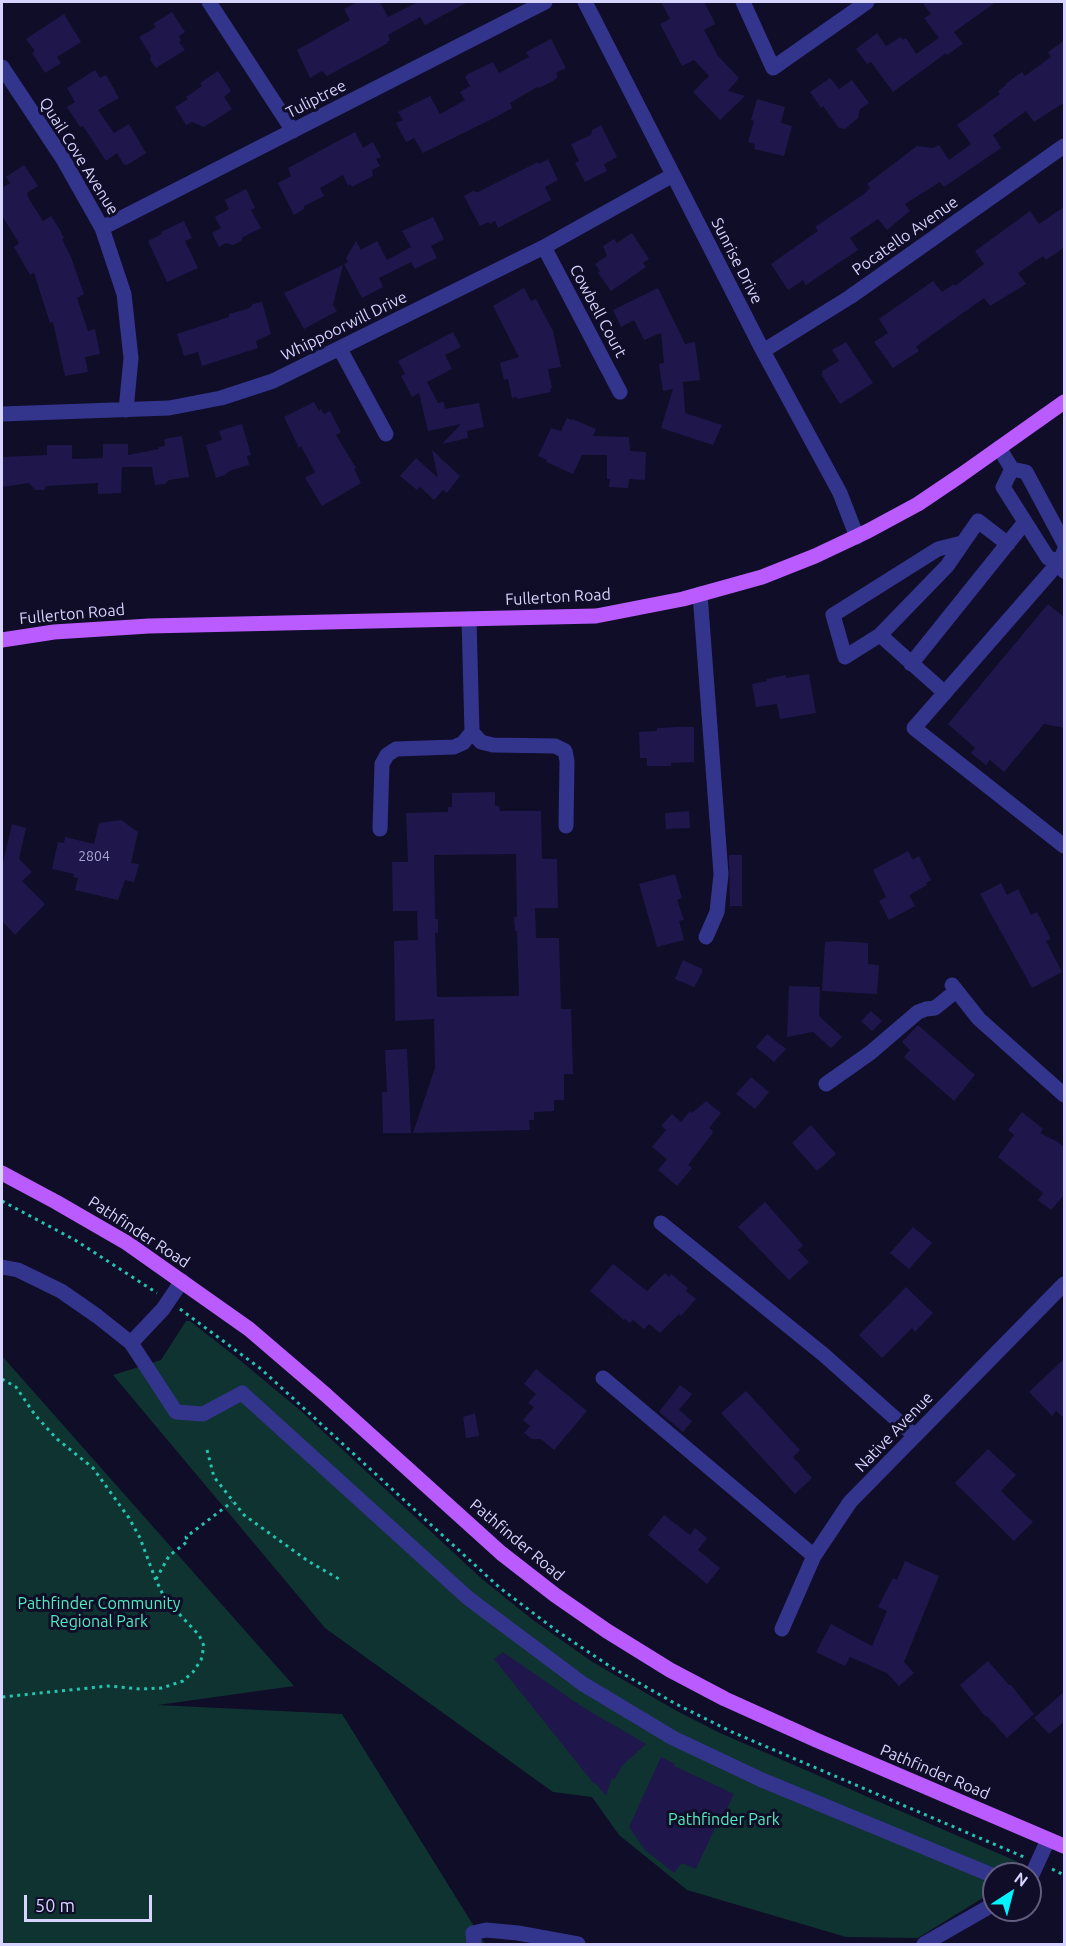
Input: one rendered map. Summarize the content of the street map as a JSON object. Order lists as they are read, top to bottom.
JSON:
{
  "streets": {
    "main road": ["Fullerton Road", "Pathfinder Road"],
    "street": [
      "Tuliptree",
      "Quail Cove Avenue",
      "Pocatello Avenue",
      "Sunrise Drive",
      "Cowbell Court",
      "Whippoorwill Drive",
      "Native Avenue"
    ]
  },
  "crossings": [
    ["Tuliptree", "Quail Cove Avenue"],
    ["Quail Cove Avenue", "Whippoorwill Drive"],
    ["Pocatello Avenue", "Sunrise Drive"],
    ["Sunrise Drive", "Whippoorwill Drive"],
    ["Sunrise Drive", "Fullerton Road"],
    ["Cowbell Court", "Whippoorwill Drive"]
  ],
  "parks": ["Pathfinder Community Regional Park", "Pathfinder Park"],
  "house_numbers": ["2804"],
  "scale_bar": "50 m",
  "north": "top right"
}
